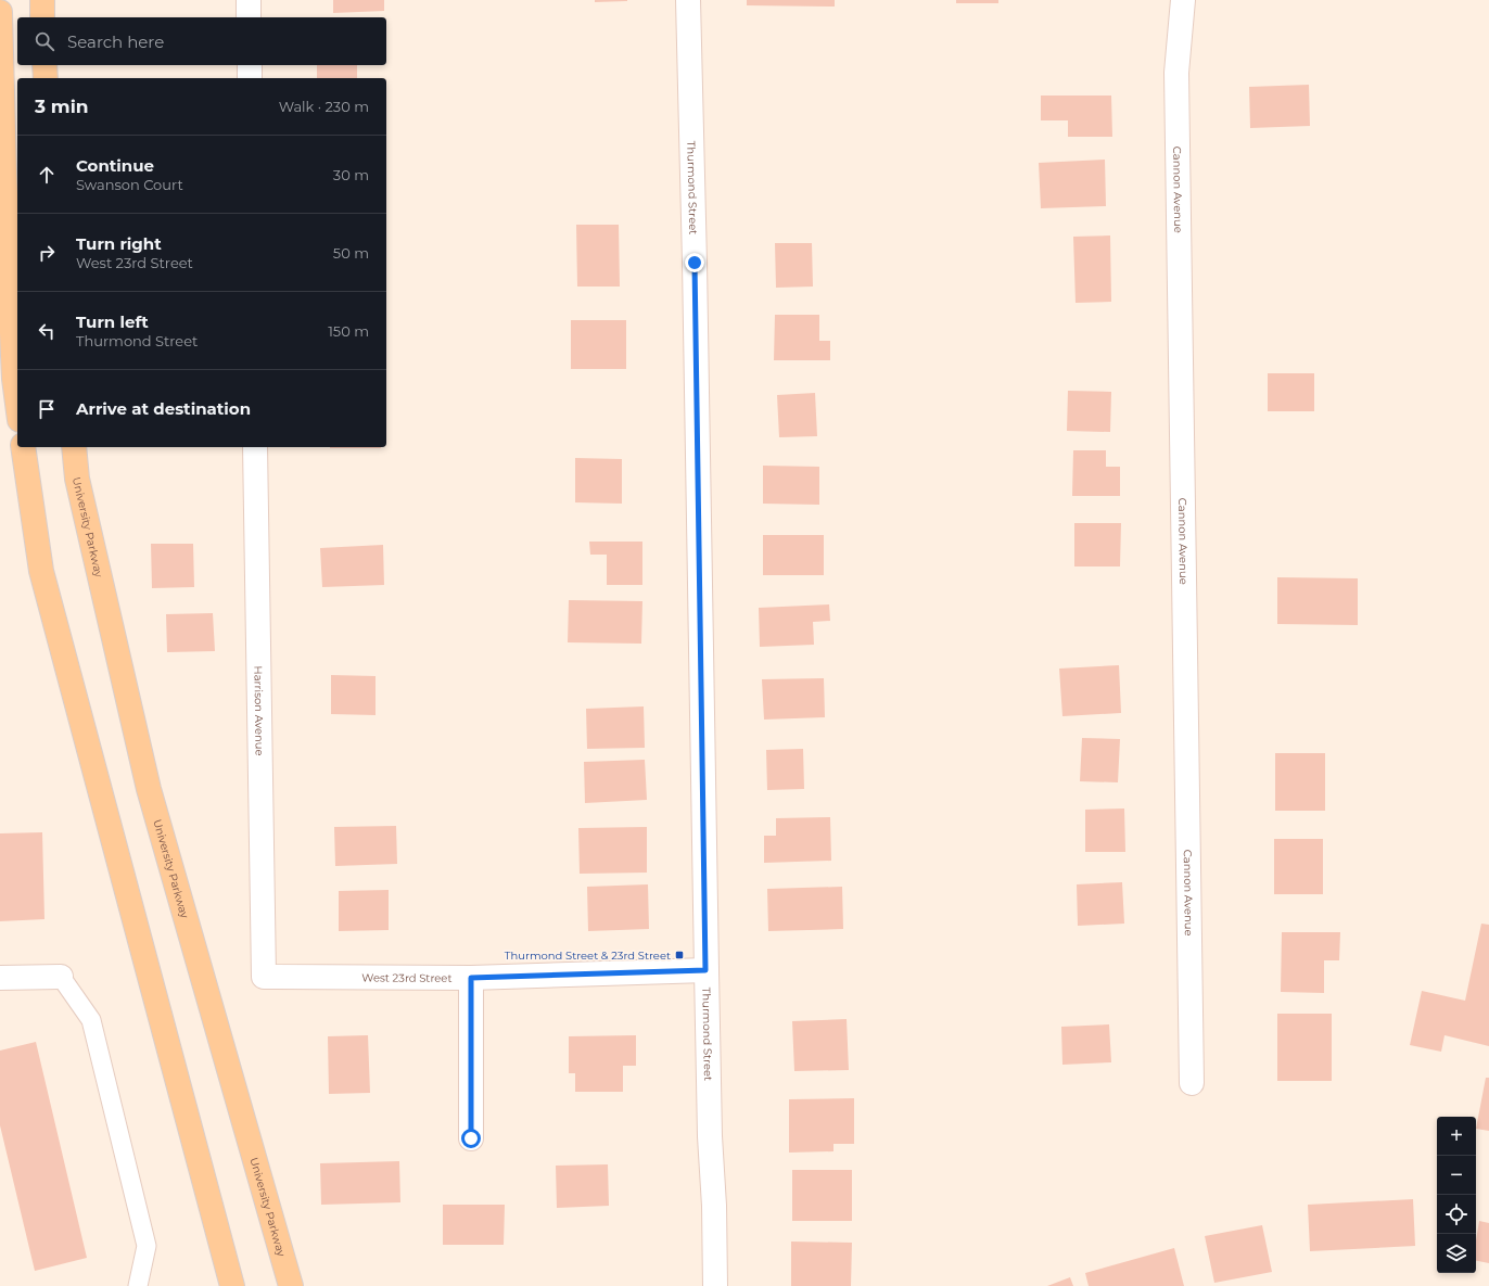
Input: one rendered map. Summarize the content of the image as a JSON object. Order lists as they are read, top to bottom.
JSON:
{
  "streets": {
    "main road": ["University Parkway"],
    "street": [
      "Thurmond Street",
      "Cannon Avenue",
      "Harrison Avenue",
      "West 23rd Street"
    ]
  },
  "crossings": [
    ["Thurmond Street", "West 23rd Street"],
    ["Harrison Avenue", "West 23rd Street"]
  ],
  "places": {
    "transit": ["Thurmond Street & 23rd Street"]
  },
  "page": {
    "search": "Search here",
    "heading": ["3 min", "Walk · 230 m"],
    "list": [
      ["Continue", "Swanson Court", "30 m"],
      ["Turn right", "West 23rd Street", "50 m"],
      ["Turn left", "Thurmond Street", "150 m"],
      "Arrive at destination"
    ],
    "map_buttons": ["+", "−"]
  }
}
